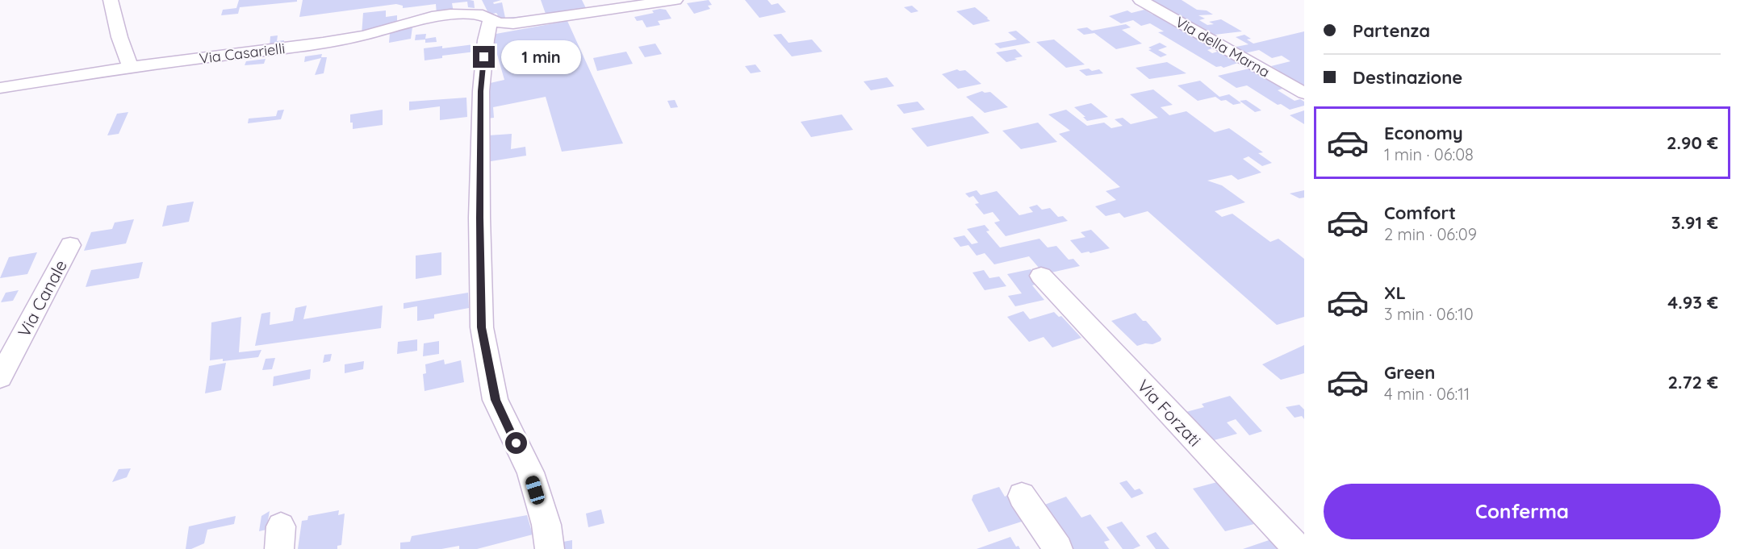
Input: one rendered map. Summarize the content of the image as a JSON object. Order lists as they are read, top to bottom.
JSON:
{
  "streets": {
    "street": [
      "Via della Marna",
      "Via Casarielli",
      "Via Canale",
      "Via Forzati"
    ]
  },
  "page": {
    "banner": ["Partenza", "Destinazione"],
    "bubble": "1 min",
    "list": [
      {
        "name": "Economy",
        "note": "1 min · 06:08",
        "value": "2.90 €"
      },
      {
        "name": "Comfort",
        "note": "2 min · 06:09",
        "value": "3.91 €"
      },
      {
        "name": "XL",
        "note": "3 min · 06:10",
        "value": "4.93 €"
      },
      {
        "name": "Green",
        "note": "4 min · 06:11",
        "value": "2.72 €"
      }
    ],
    "buttons": "Conferma"
  }
}
